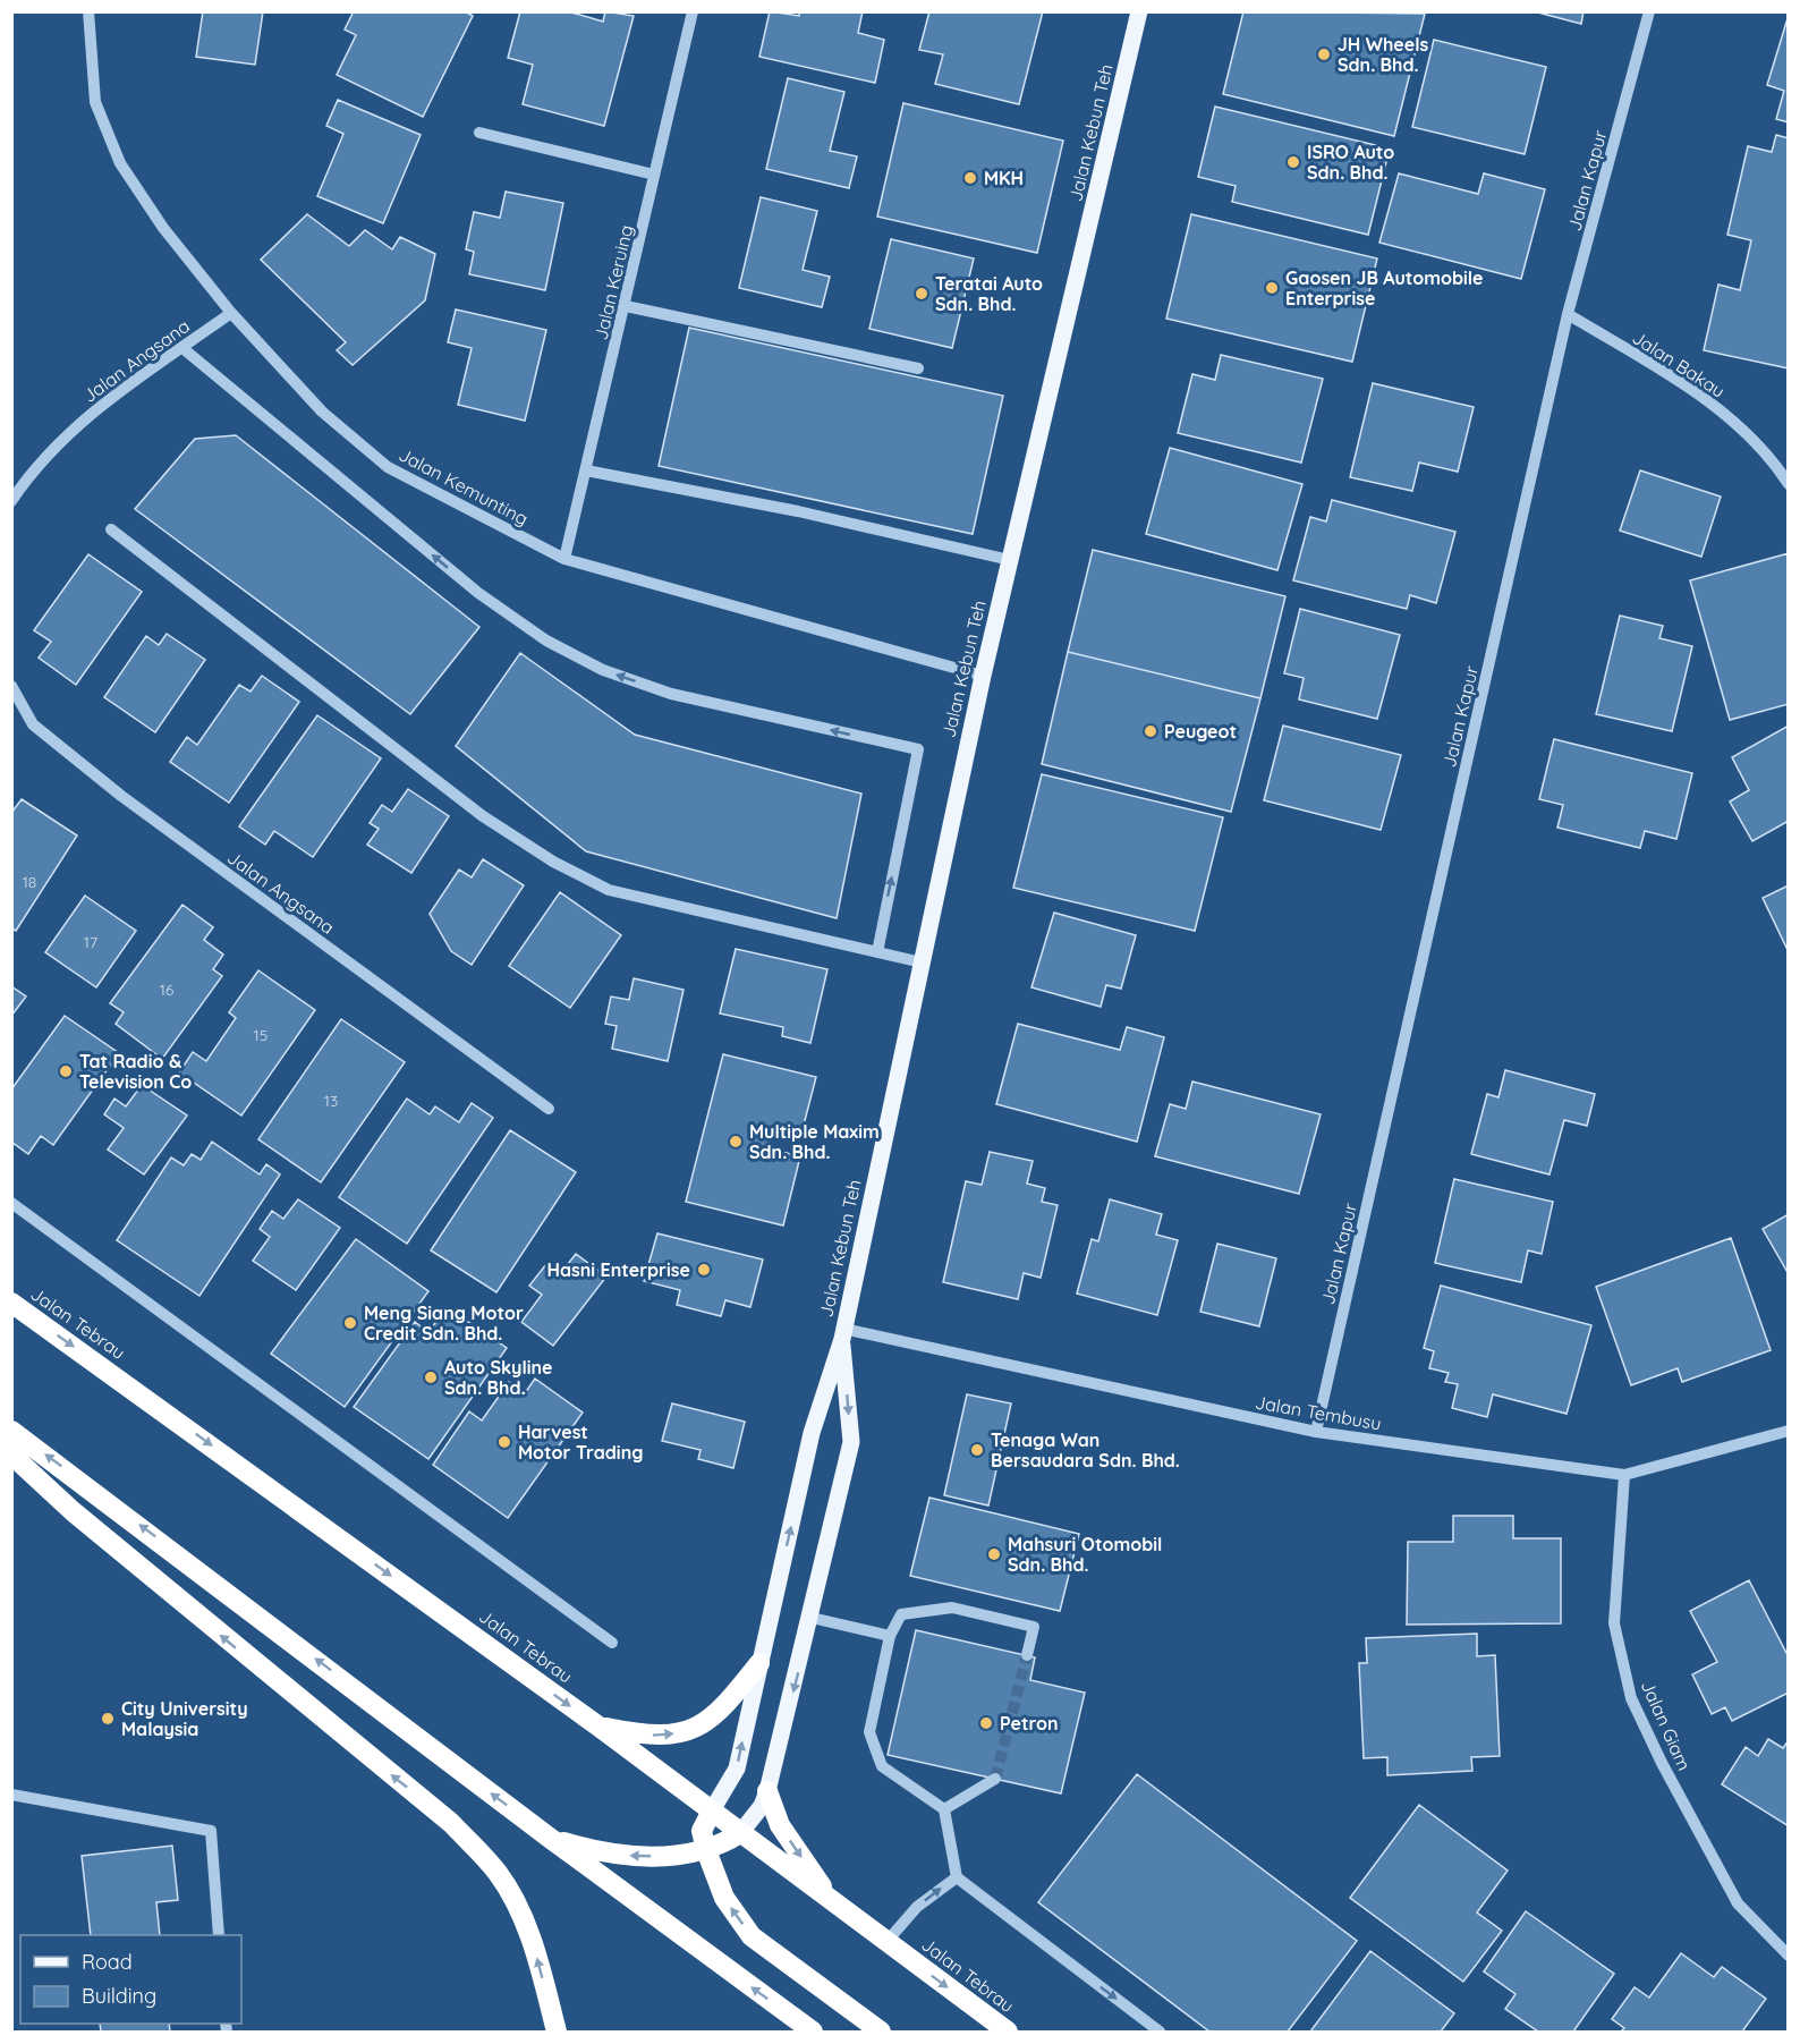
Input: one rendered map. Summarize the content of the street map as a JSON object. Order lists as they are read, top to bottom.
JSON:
{
  "streets": {
    "highway": ["Jalan Tebrau"],
    "main road": ["Jalan Kebun Teh"],
    "street": [
      "Jalan Kapur",
      "Jalan Keruing",
      "Jalan Angsana",
      "Jalan Bakau",
      "Jalan Kemunting",
      "Jalan Tembusu",
      "Jalan Giam"
    ]
  },
  "crossings": [
    ["Jalan Kebun Teh", "Jalan Kemunting"],
    ["Jalan Kebun Teh", "Jalan Tebrau"],
    ["Jalan Kebun Teh", "Jalan Tembusu"],
    ["Jalan Kapur", "Jalan Bakau"],
    ["Jalan Kapur", "Jalan Tembusu"],
    ["Jalan Keruing", "Jalan Kemunting"],
    ["Jalan Angsana", "Jalan Kemunting"],
    ["Jalan Tembusu", "Jalan Giam"]
  ],
  "places": [
    "JH Wheels Sdn. Bhd.",
    "ISRO Auto Sdn. Bhd.",
    "MKH",
    "Gaosen JB Automobile Enterprise",
    "Teratai Auto Sdn. Bhd.",
    "Peugeot",
    "Tat Radio & Television Co",
    "Multiple Maxim Sdn. Bhd.",
    "Hasni Enterprise",
    "Meng Siang Motor Credit Sdn. Bhd.",
    "Auto Skyline Sdn. Bhd.",
    "Harvest Motor Trading",
    "Tenaga Wan Bersaudara Sdn. Bhd.",
    "Mahsuri Otomobil Sdn. Bhd.",
    "City University Malaysia",
    "Petron"
  ],
  "house_numbers": [
    "18",
    "17",
    "16",
    "15",
    "13"
  ],
  "legend": ["Road", "Building"]
}
